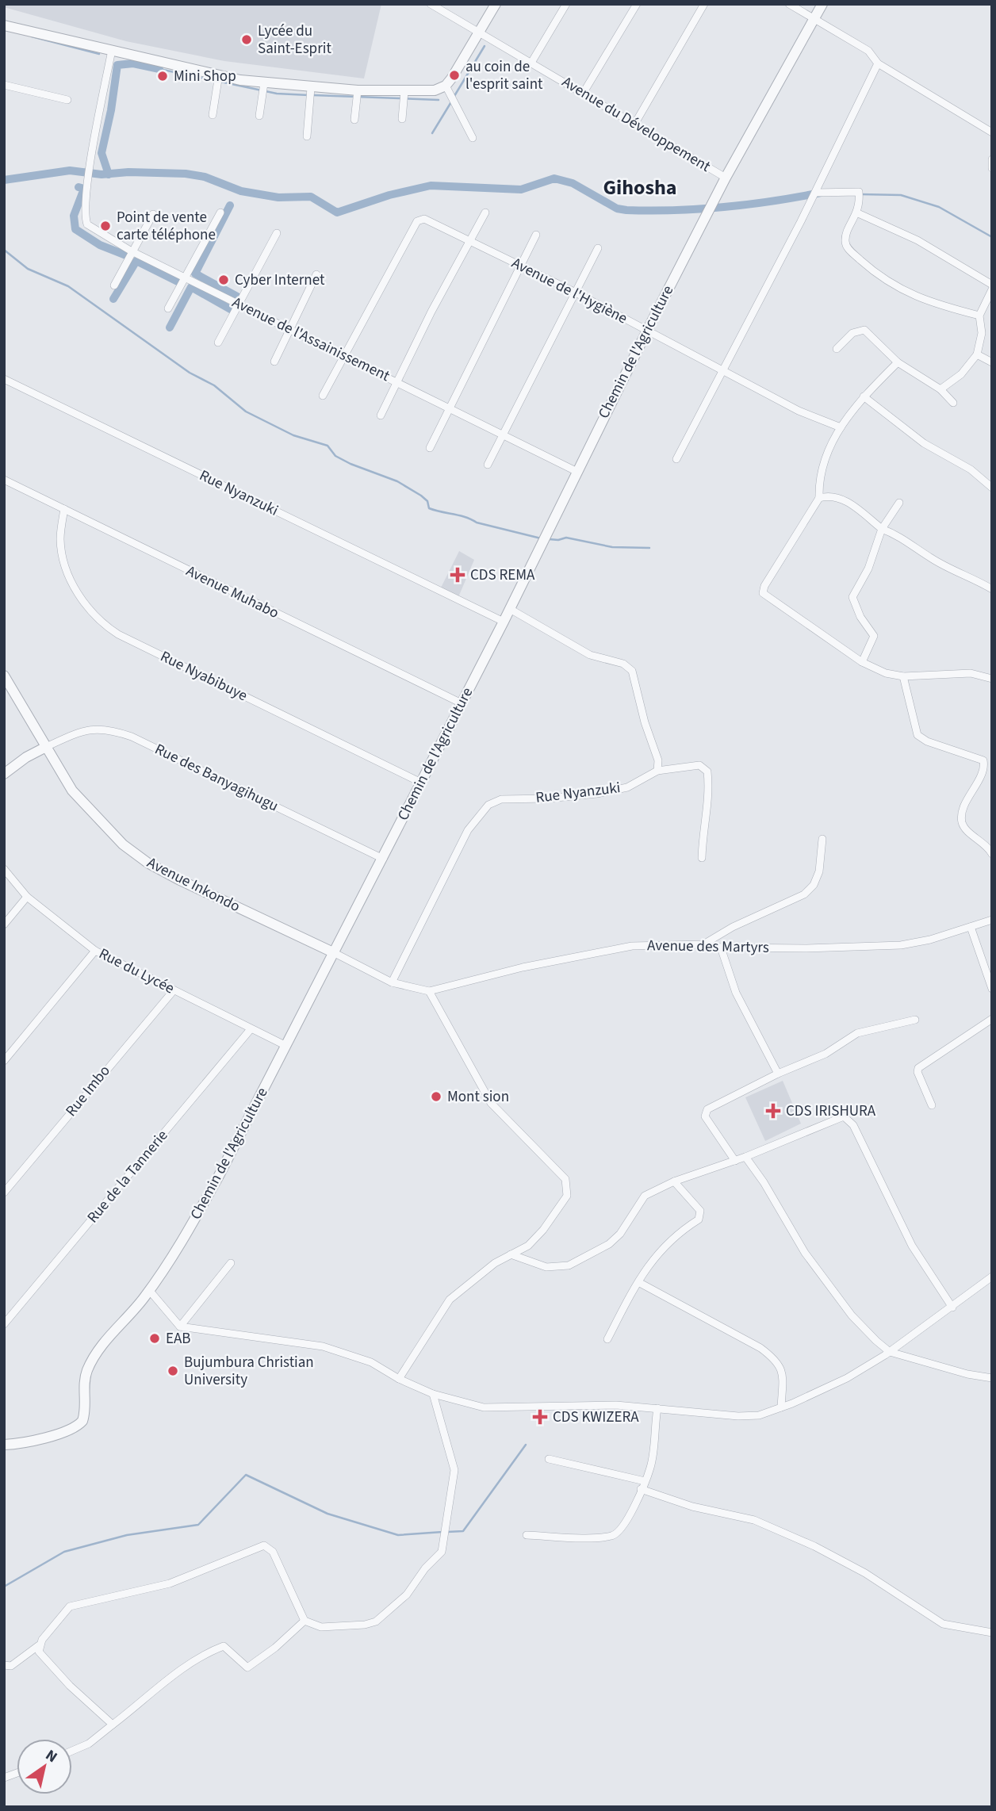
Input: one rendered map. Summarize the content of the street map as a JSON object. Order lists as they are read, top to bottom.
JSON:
{
  "streets": {
    "street": [
      "Avenue du Développement",
      "Avenue de l'Hygiène",
      "Avenue de l'Assainissement",
      "Chemin de l'Agriculture",
      "Rue Nyanzuki",
      "Avenue Muhabo",
      "Rue Nyabibuye",
      "Rue des Banyagihugu",
      "Avenue Inkondo",
      "Avenue des Martyrs",
      "Rue du Lycée",
      "Rue Imbo",
      "Rue de la Tannerie"
    ]
  },
  "crossings": [
    ["Avenue du Développement", "Chemin de l'Agriculture"],
    ["Avenue de l'Hygiène", "Avenue de l'Assainissement"],
    ["Avenue de l'Hygiène", "Chemin de l'Agriculture"],
    ["Avenue de l'Assainissement", "Chemin de l'Agriculture"],
    ["Chemin de l'Agriculture", "Rue Nyanzuki"],
    ["Chemin de l'Agriculture", "Avenue Muhabo"],
    ["Chemin de l'Agriculture", "Rue Nyabibuye"],
    ["Chemin de l'Agriculture", "Rue des Banyagihugu"],
    ["Chemin de l'Agriculture", "Avenue Inkondo"],
    ["Chemin de l'Agriculture", "Avenue des Martyrs"],
    ["Chemin de l'Agriculture", "Rue du Lycée"],
    ["Rue Nyanzuki", "Avenue des Martyrs"],
    ["Avenue Muhabo", "Rue Nyabibuye"],
    ["Rue des Banyagihugu", "Avenue Inkondo"],
    ["Avenue Inkondo", "Avenue des Martyrs"],
    ["Rue du Lycée", "Rue Imbo"],
    ["Rue du Lycée", "Rue de la Tannerie"]
  ],
  "districts": ["Gihosha"],
  "places": {
    "other": [
      "Lycée du Saint-Esprit",
      "au coin de l'esprit saint",
      "Mini Shop",
      "Point de vente carte téléphone",
      "Cyber Internet",
      "Mont sion",
      "EAB",
      "Bujumbura Christian University"
    ],
    "health": ["CDS REMA", "CDS IRISHURA", "CDS KWIZERA"]
  },
  "north": "top right"
}
